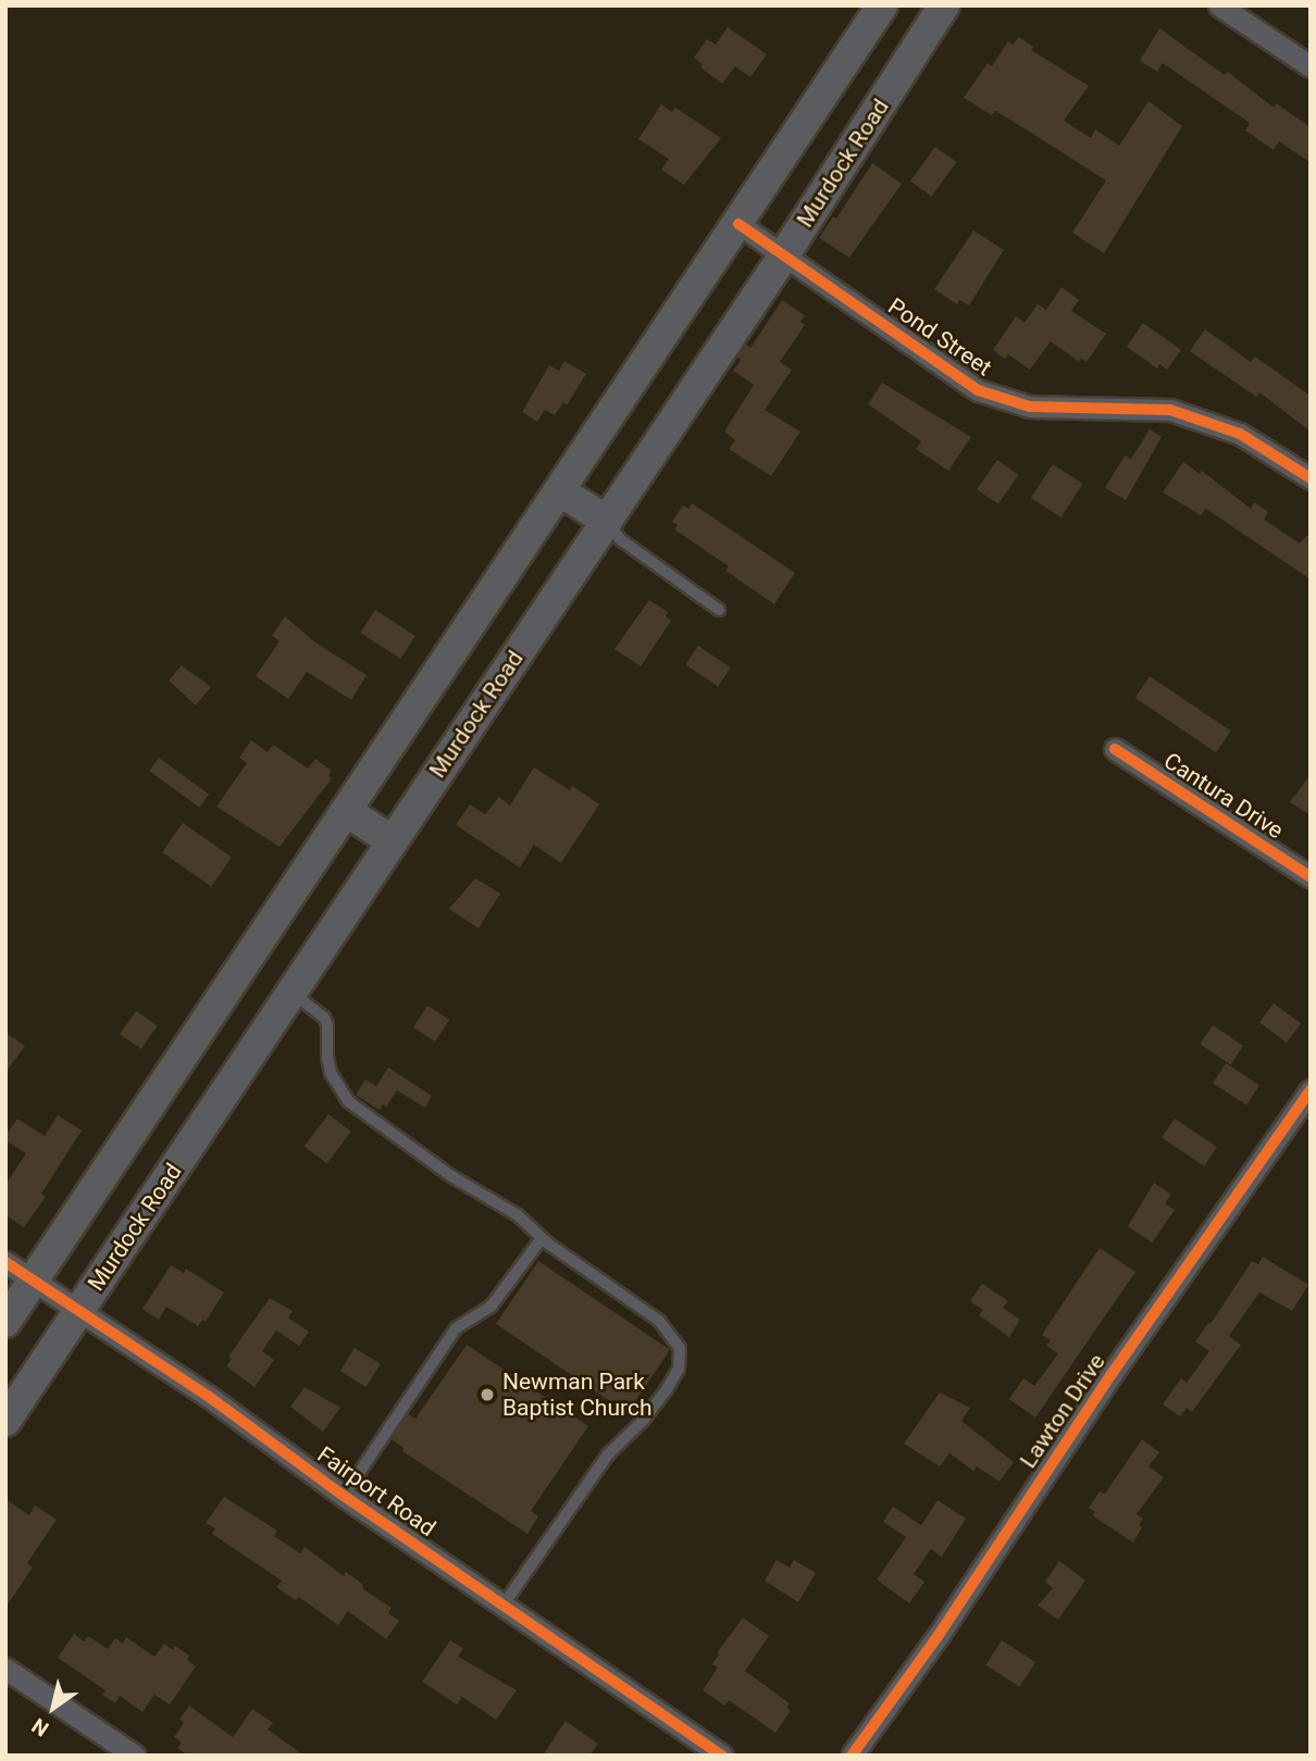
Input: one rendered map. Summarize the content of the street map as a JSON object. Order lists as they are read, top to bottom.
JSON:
{
  "streets": {
    "main road": ["Murdock Road"],
    "street": [
      "Pond Street",
      "Cantura Drive",
      "Lawton Drive",
      "Fairport Road"
    ]
  },
  "crossings": [
    ["Murdock Road", "Pond Street"],
    ["Murdock Road", "Fairport Road"]
  ],
  "places": ["Newman Park Baptist Church"],
  "north": "bottom left"
}
